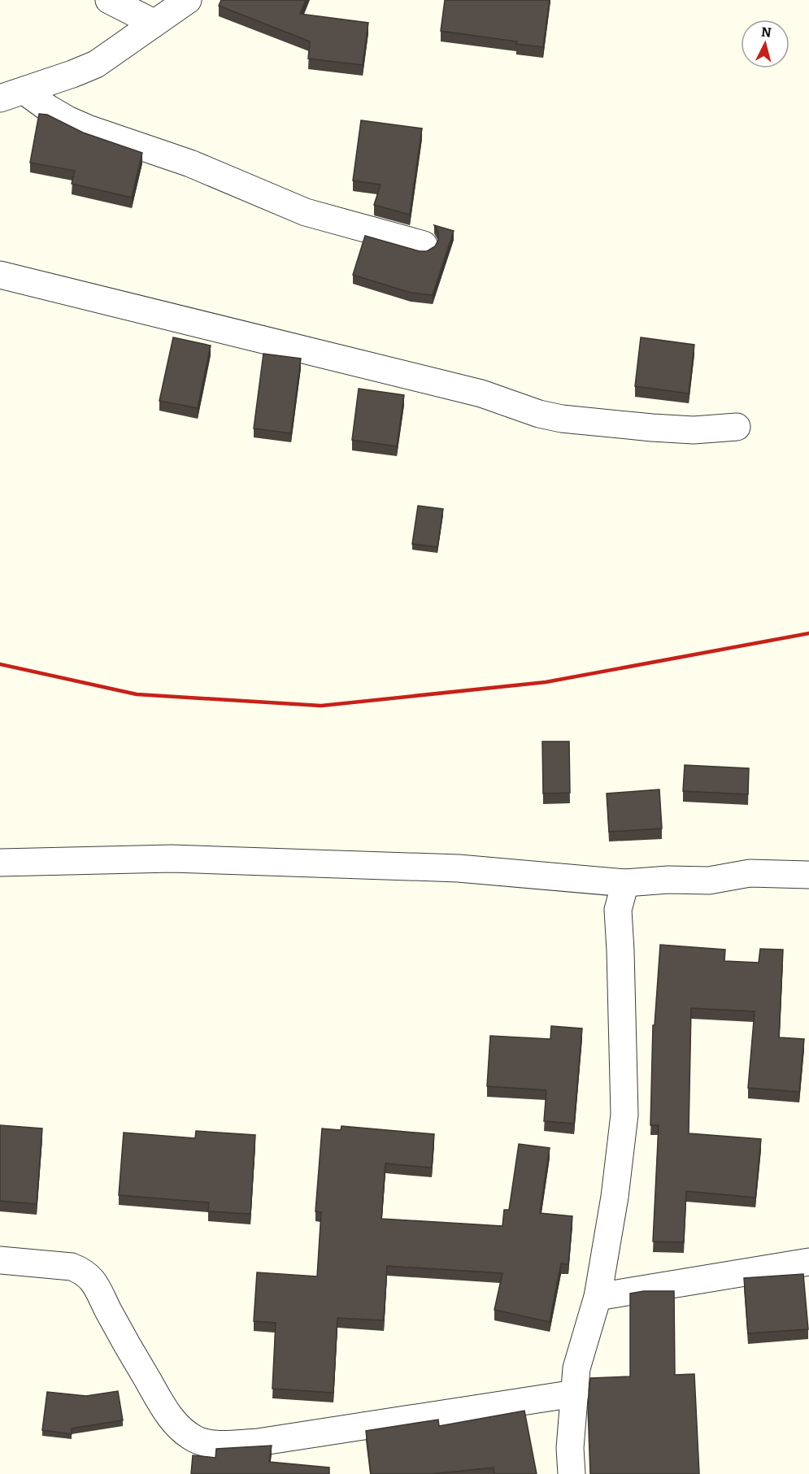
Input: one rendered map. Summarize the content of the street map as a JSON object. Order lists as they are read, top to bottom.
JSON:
{
  "north": "top"
}
